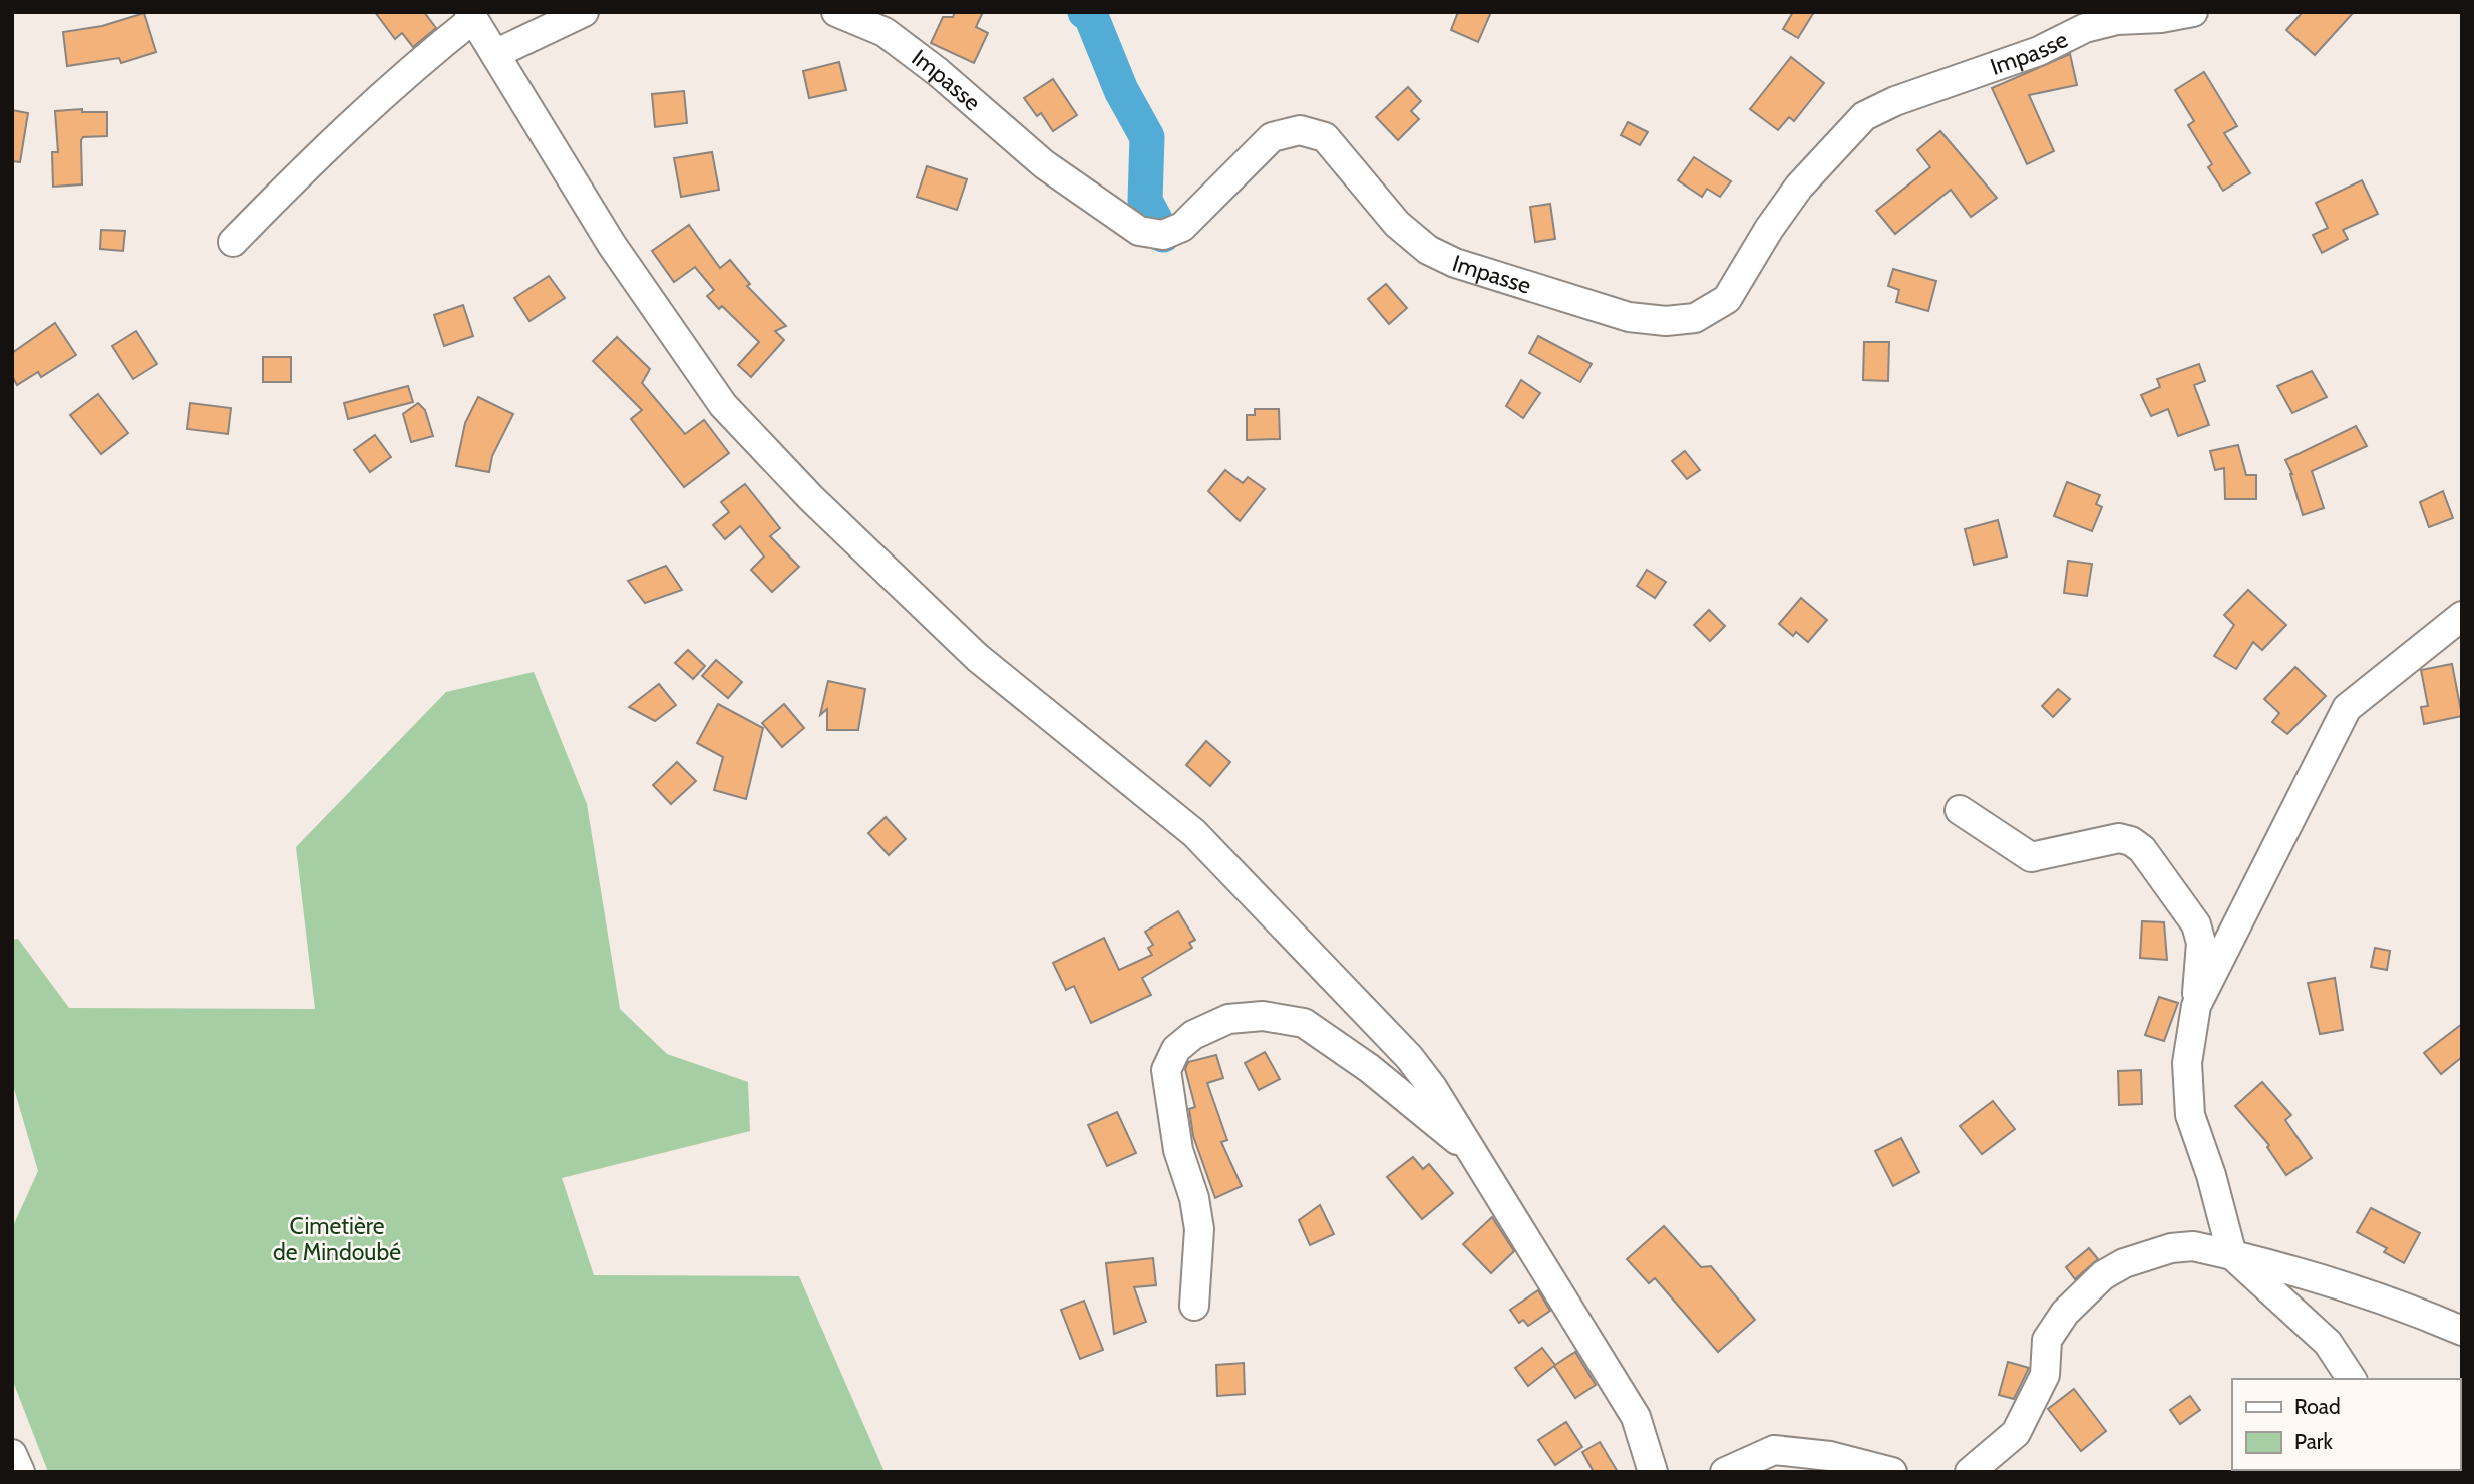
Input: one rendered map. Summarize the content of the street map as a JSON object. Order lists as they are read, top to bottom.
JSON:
{
  "streets": {
    "street": ["Impasse"]
  },
  "parks": ["Cimetière de Mindoubé"],
  "legend": ["Road", "Park"]
}
